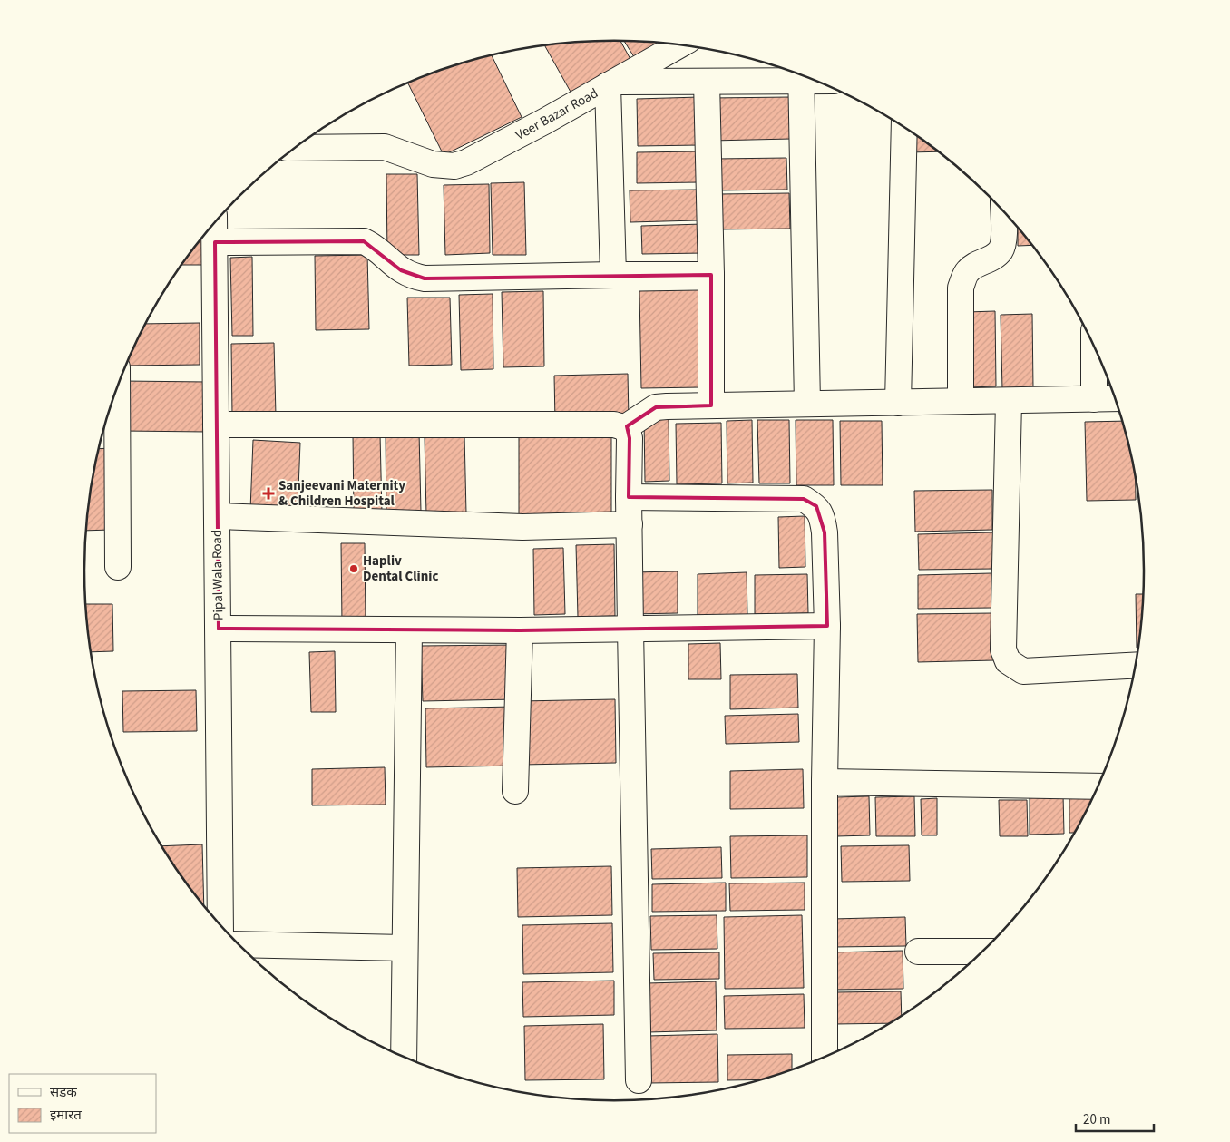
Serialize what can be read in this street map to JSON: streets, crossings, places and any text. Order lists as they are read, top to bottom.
{
  "streets": {
    "street": ["Veer Bazar Road", "Pipal Wala Road"]
  },
  "places": {
    "health": ["Sanjeevani Maternity & Children Hospital"],
    "other": ["Hapliv Dental Clinic"]
  },
  "legend": ["सड़क", "इमारत"],
  "scale_bar": "20 m"
}
